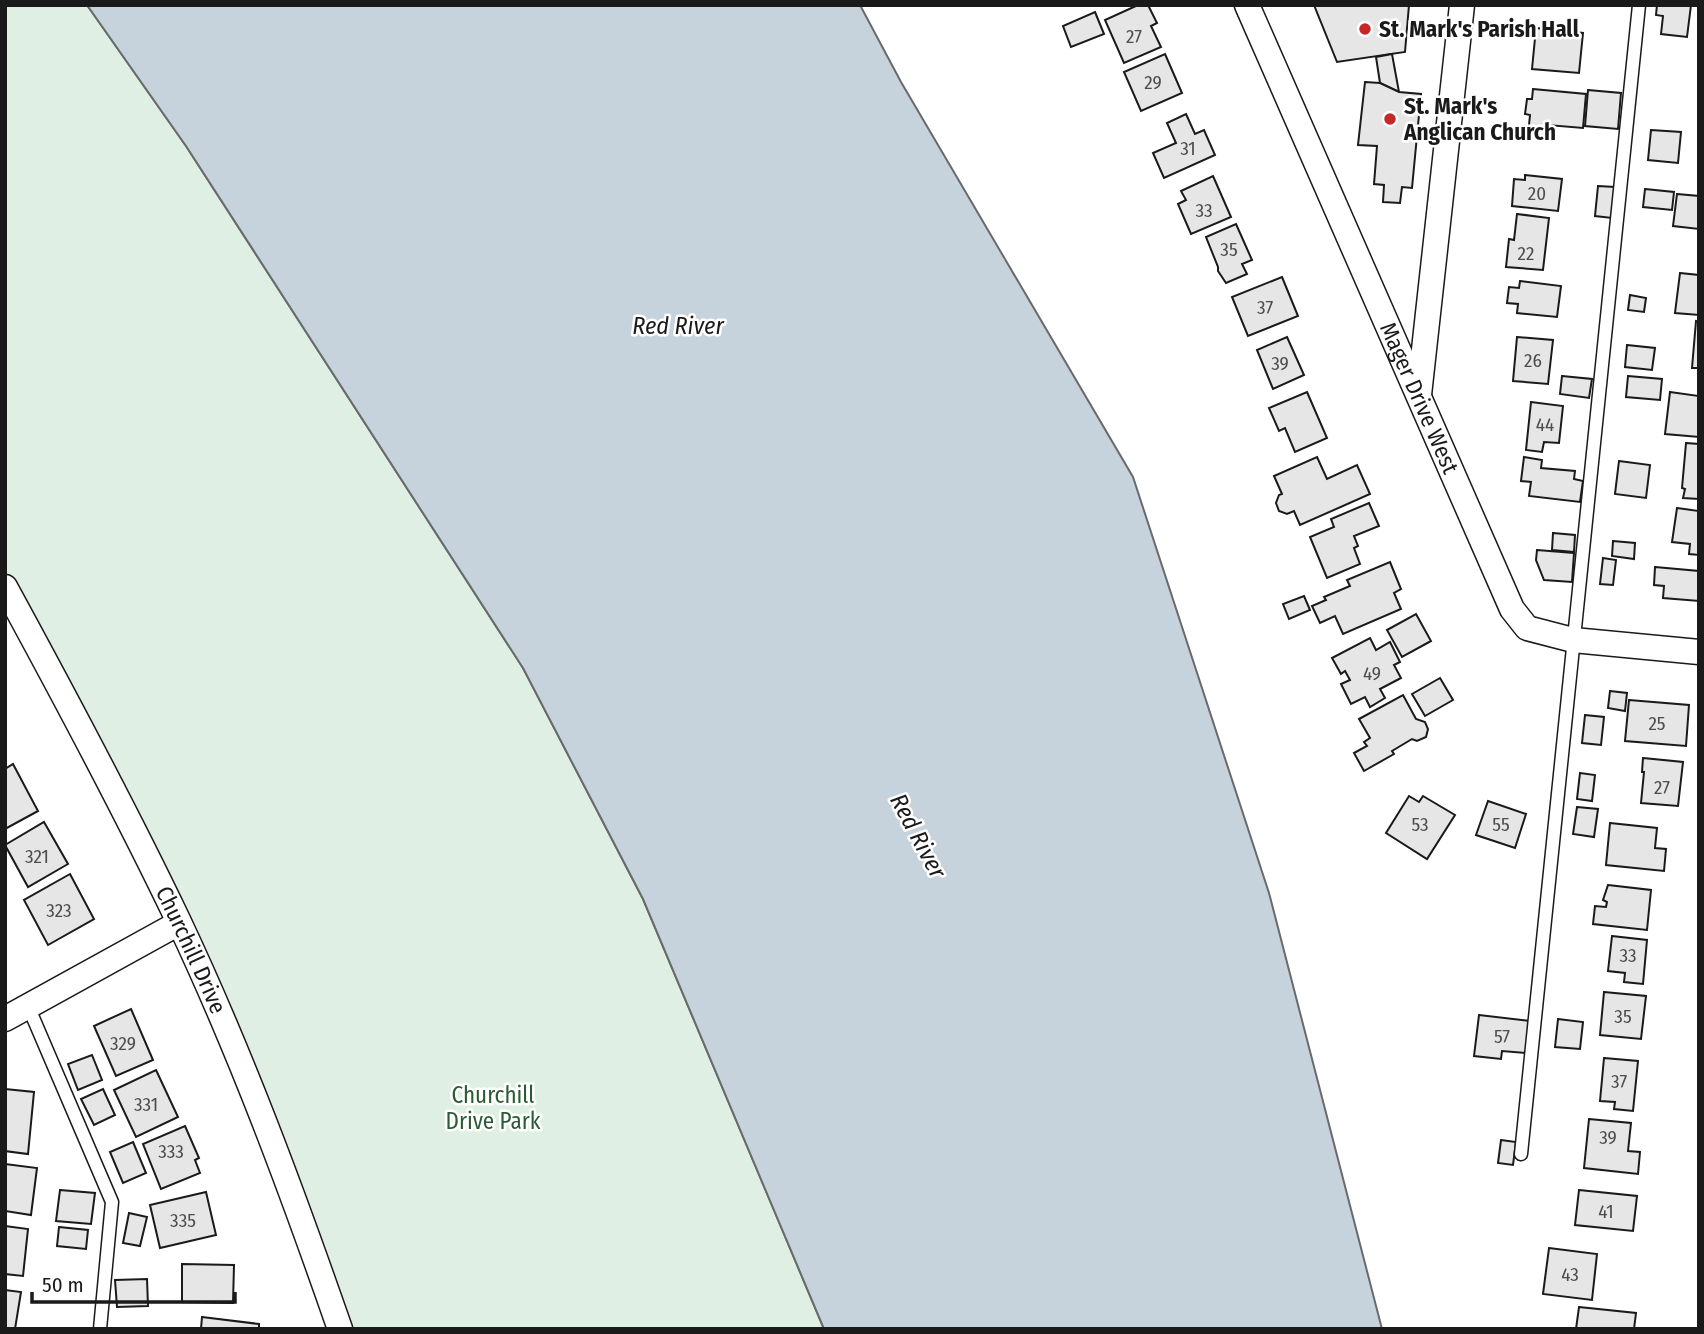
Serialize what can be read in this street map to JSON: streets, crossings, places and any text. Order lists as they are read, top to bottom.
{
  "streets": {
    "street": ["Mager Drive West", "Churchill Drive"]
  },
  "water": ["Red River"],
  "parks": ["Churchill Drive Park"],
  "places": ["St. Mark's Parish Hall", "St. Mark's Anglican Church"],
  "house_numbers": [
    "27",
    "29",
    "31",
    "20",
    "33",
    "35",
    "22",
    "37",
    "26",
    "39",
    "44",
    "49",
    "25",
    "27",
    "53",
    "55",
    "321",
    "323",
    "33",
    "35",
    "57",
    "329",
    "37",
    "331",
    "39",
    "333",
    "41",
    "335",
    "43"
  ],
  "scale_bar": "50 m"
}
